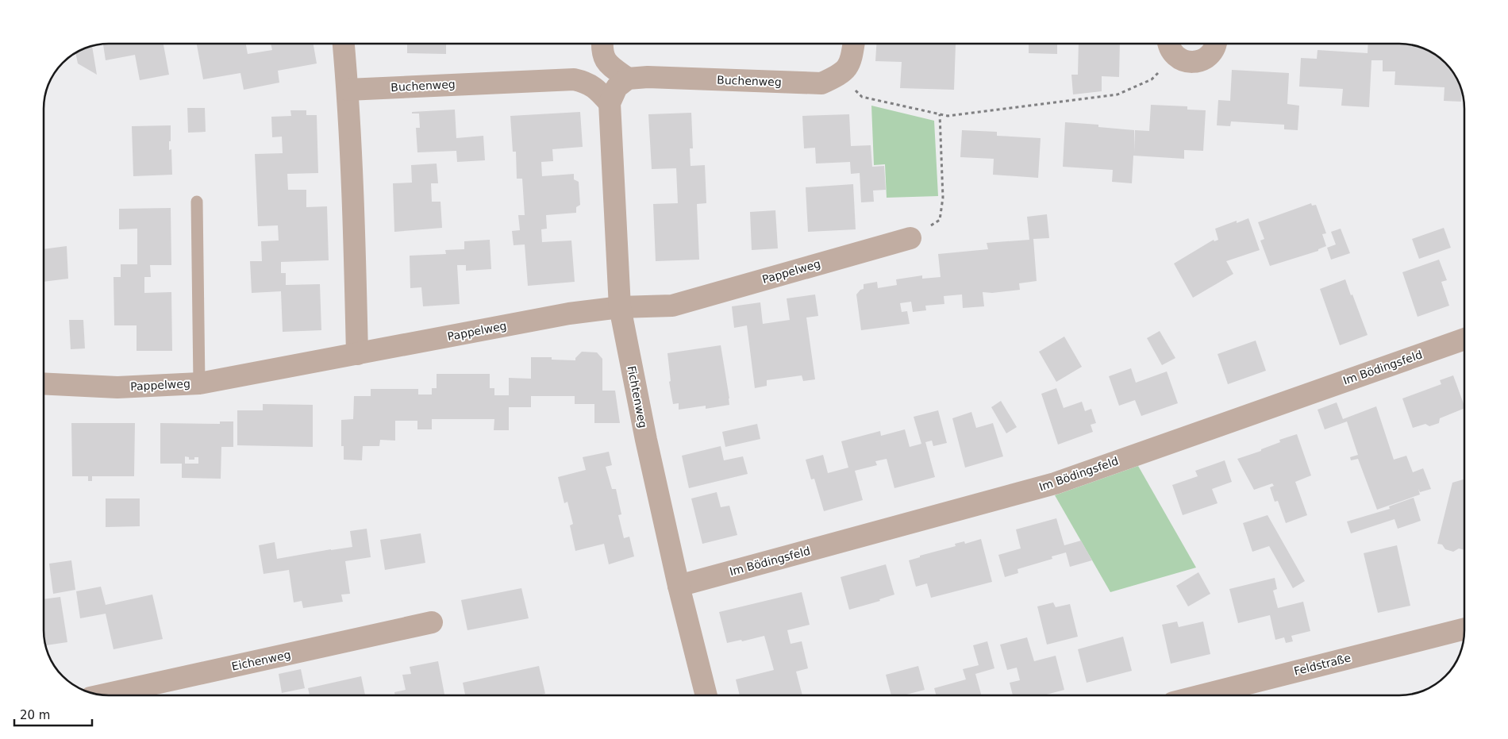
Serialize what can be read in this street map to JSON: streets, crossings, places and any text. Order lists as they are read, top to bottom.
{
  "streets": {
    "street": [
      "Buchenweg",
      "Pappelweg",
      "Im Bödingsfeld",
      "Fichtenweg",
      "Eichenweg",
      "Feldstraße"
    ]
  },
  "crossings": [
    ["Buchenweg", "Fichtenweg"],
    ["Pappelweg", "Fichtenweg"],
    ["Im Bödingsfeld", "Fichtenweg"]
  ],
  "scale_bar": "20 m"
}
